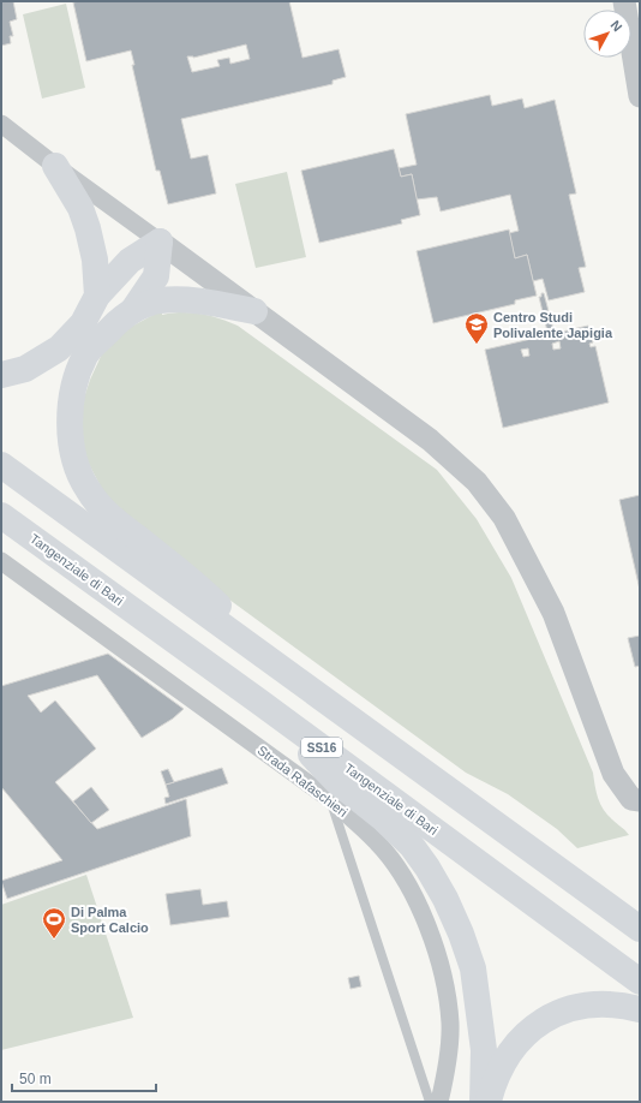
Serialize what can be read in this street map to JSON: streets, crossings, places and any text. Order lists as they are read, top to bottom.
{
  "streets": {
    "highway": ["Tangenziale di Bari", "SS16"],
    "street": ["Strada Rafaschieri"]
  },
  "places": {
    "school or university": ["Centro Studi Polivalente Japigia"],
    "sports": ["Di Palma Sport Calcio"]
  },
  "scale_bar": "50 m",
  "north": "top right"
}
